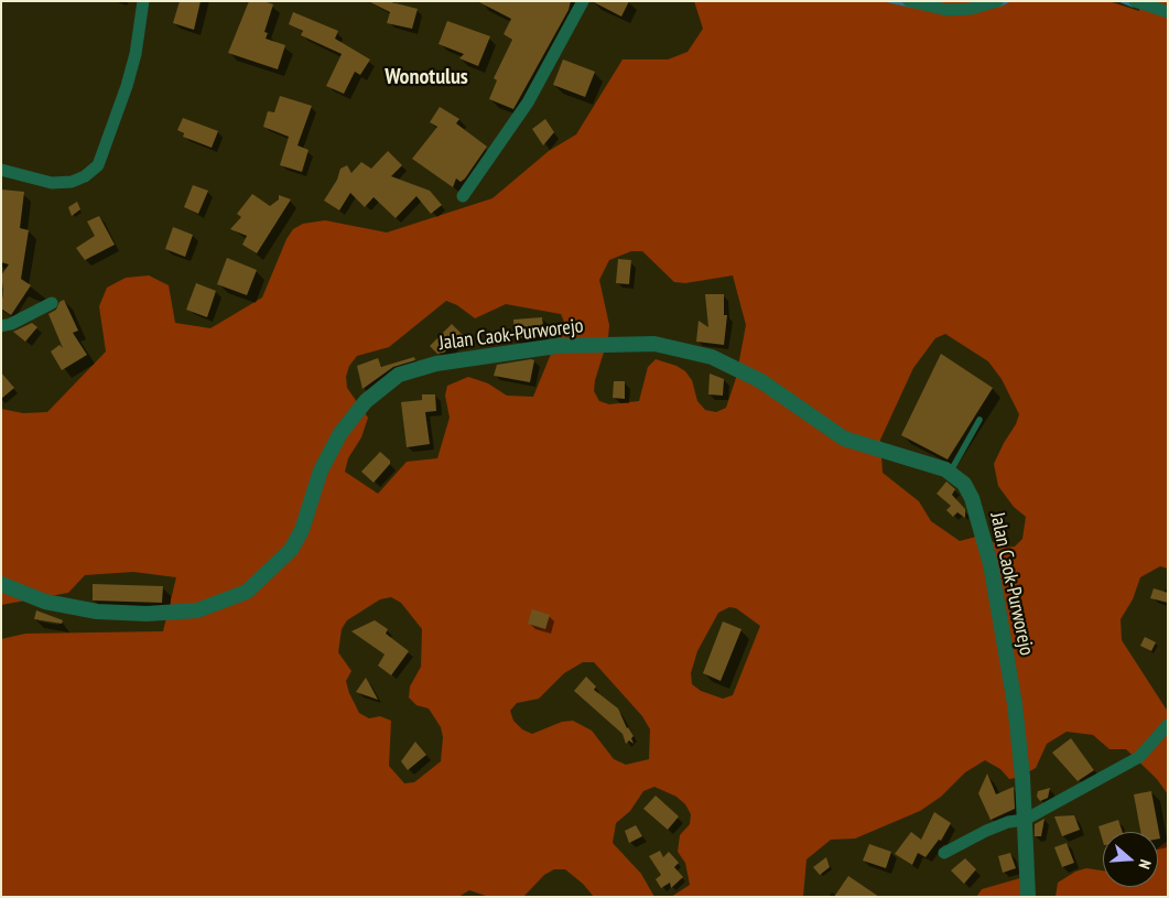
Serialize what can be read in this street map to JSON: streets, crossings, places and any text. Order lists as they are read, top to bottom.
{
  "streets": {
    "street": ["Jalan Caok-Purworejo"]
  },
  "districts": ["Wonotulus"],
  "north": "right"
}
